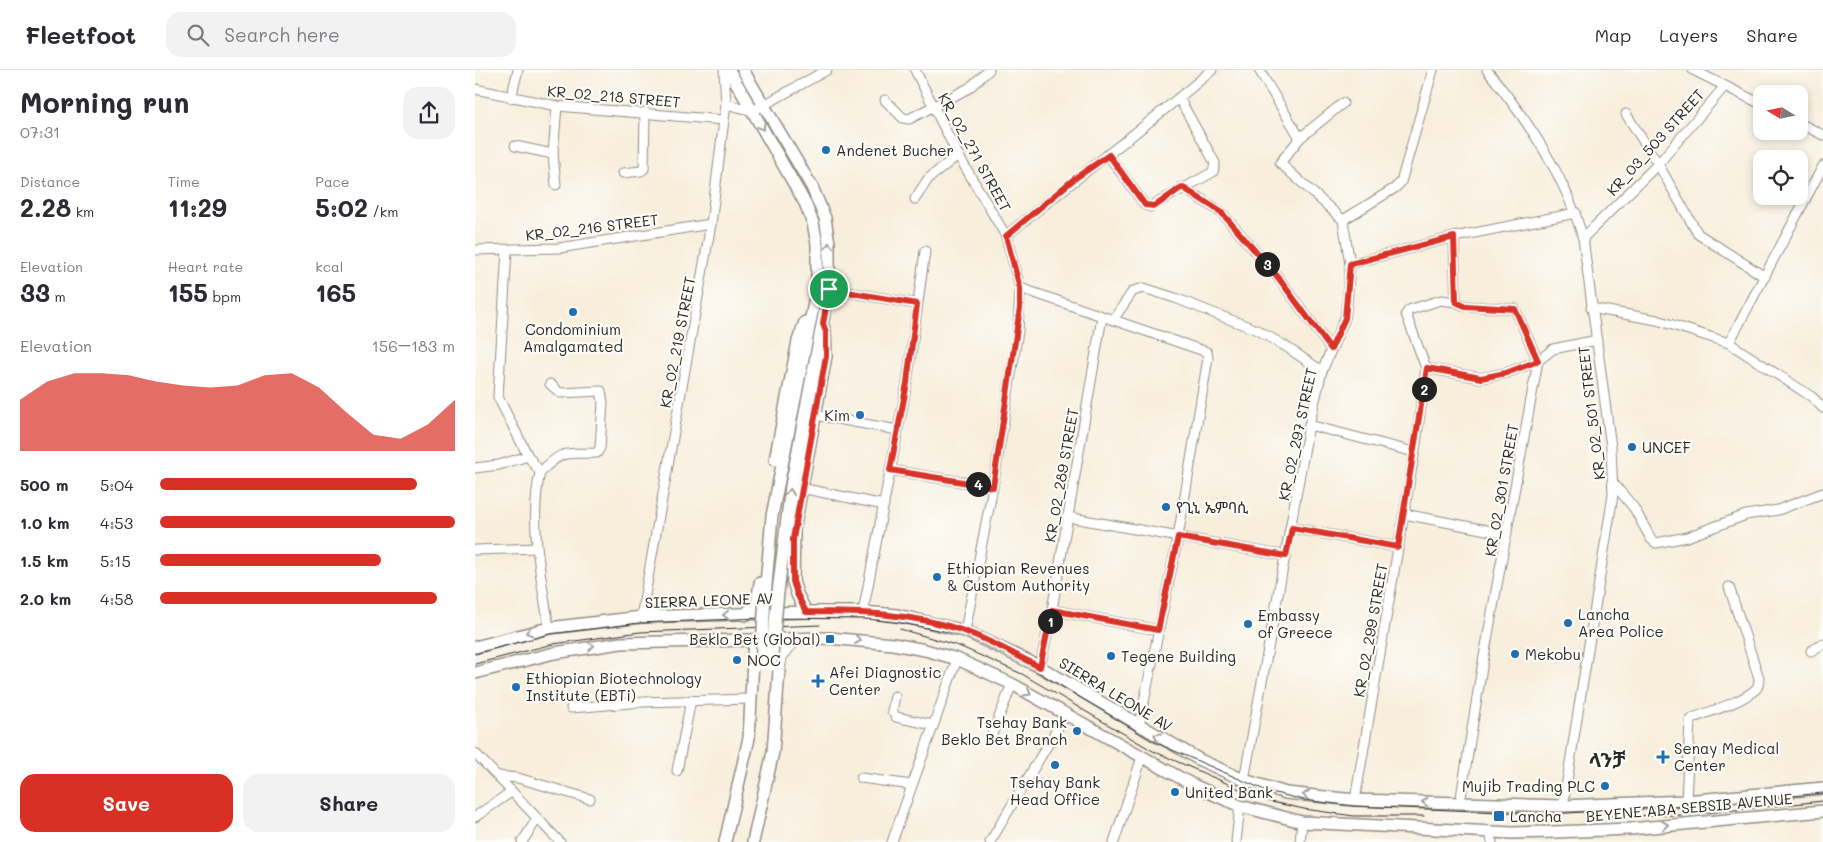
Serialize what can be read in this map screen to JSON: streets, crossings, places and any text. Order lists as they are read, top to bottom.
{
  "streets": {
    "main road": ["SIERRA LEONE AV", "BEYENE ABA SEBSIB AVENUE"],
    "street": [
      "KR_02_218 STREET",
      "KR_03_503 STREET",
      "KR_02_271 STREET",
      "KR_02_216 STREET",
      "KR_02_219 STREET",
      "KR_02_501 STREET",
      "KR_02_297 STREET",
      "KR_02_289 STREET",
      "KR_02_301 STREET",
      "KR_02_299 STREET"
    ]
  },
  "crossings": [
    ["KR_02_218 STREET", "KR_02_219 STREET"],
    ["KR_03_503 STREET", "KR_02_501 STREET"],
    ["KR_02_271 STREET", "SIERRA LEONE AV"],
    ["KR_02_216 STREET", "KR_02_219 STREET"],
    ["KR_02_219 STREET", "SIERRA LEONE AV"],
    ["KR_02_501 STREET", "BEYENE ABA SEBSIB AVENUE"],
    ["KR_02_297 STREET", "SIERRA LEONE AV"],
    ["KR_02_289 STREET", "SIERRA LEONE AV"],
    ["KR_02_301 STREET", "BEYENE ABA SEBSIB AVENUE"],
    ["SIERRA LEONE AV", "KR_02_299 STREET"],
    ["SIERRA LEONE AV", "BEYENE ABA SEBSIB AVENUE"],
    ["KR_02_299 STREET", "BEYENE ABA SEBSIB AVENUE"]
  ],
  "districts": ["ላንቻ"],
  "places": {
    "other": [
      "Andenet Bucher",
      "Condominium Amalgamated",
      "Kim",
      "UNCEF",
      "የጊኒ ኤምባሲ",
      "Ethiopian Revenues & Custom Authority",
      "Lancha Area Police",
      "Embassy of Greece",
      "Mekobu",
      "Tegene Building",
      "NOC",
      "Ethiopian Biotechnology Institute (EBTi)",
      "Tsehay Bank Beklo Bet Branch",
      "Tsehay Bank Head Office",
      "Mujib Trading PLC",
      "United Bank"
    ],
    "transit": ["Beklo Bet (Global)", "Lancha"],
    "health": ["Afei Diagnostic Center", "Senay Medical Center"]
  },
  "north": "left",
  "page": {
    "header": "Fleetfoot",
    "search": "Search here",
    "nav": ["Map", "Layers", "Share"],
    "heading": ["Morning run", "07:31"],
    "stats": [
      ["Distance", "2.28 km"],
      ["Time", "11:29"],
      ["Pace", "5:02 /km"],
      ["Elevation", "33 m"],
      ["Heart rate", "155 bpm"],
      ["kcal", "165"]
    ],
    "pins": [
      "3",
      "2",
      "4",
      "1"
    ],
    "chart": ["Elevation", "156–183 m"],
    "list": [
      {
        "name": "500 m",
        "note": "5:04"
      },
      {
        "name": "1.0 km",
        "note": "4:53"
      },
      {
        "name": "1.5 km",
        "note": "5:15"
      },
      {
        "name": "2.0 km",
        "note": "4:58"
      }
    ],
    "buttons": ["Save", "Share"]
  }
}
